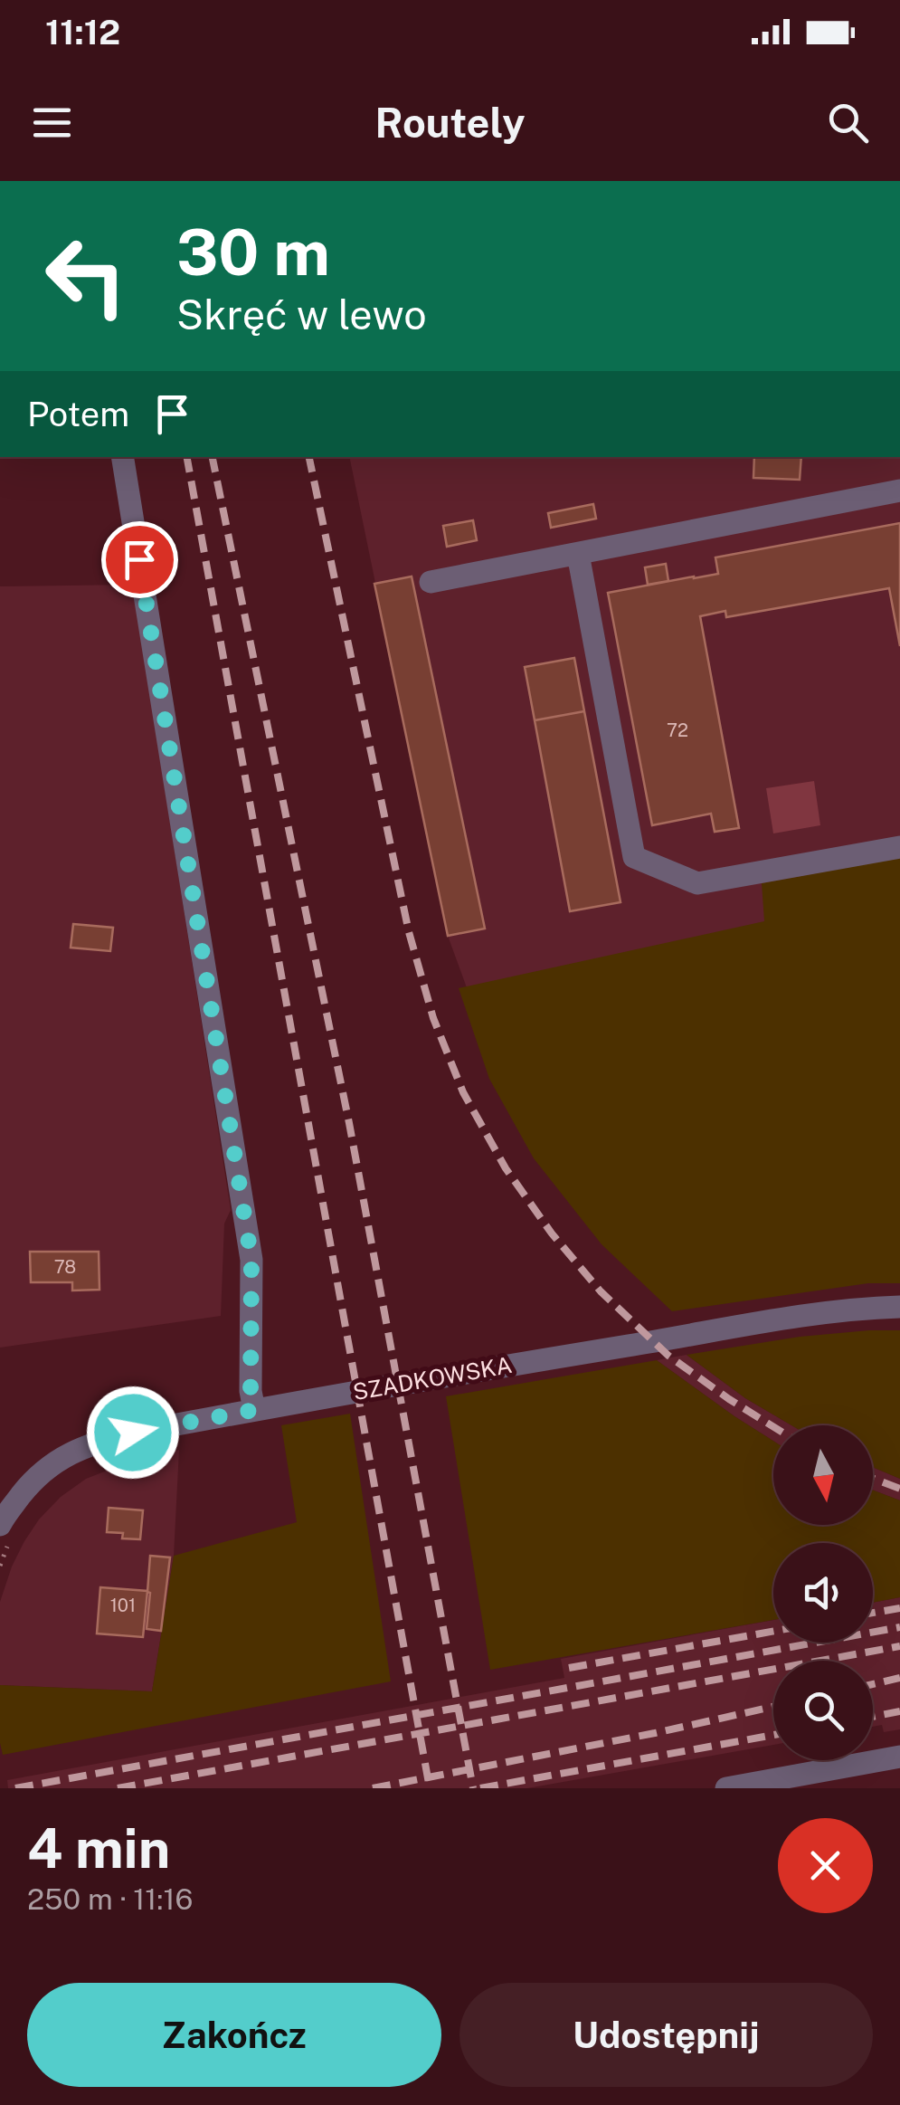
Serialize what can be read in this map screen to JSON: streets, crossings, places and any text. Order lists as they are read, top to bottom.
{
  "streets": {
    "street": ["SZADKOWSKA"]
  },
  "house_numbers": ["72", "78", "101"],
  "north": "bottom",
  "page": {
    "status": "11:12",
    "header": "Routely",
    "turn": ["30 m", "Skręć w lewo"],
    "then": "Potem",
    "heading": ["4 min", "250 m · 11:16"],
    "buttons": ["Zakończ", "Udostępnij"]
  }
}
